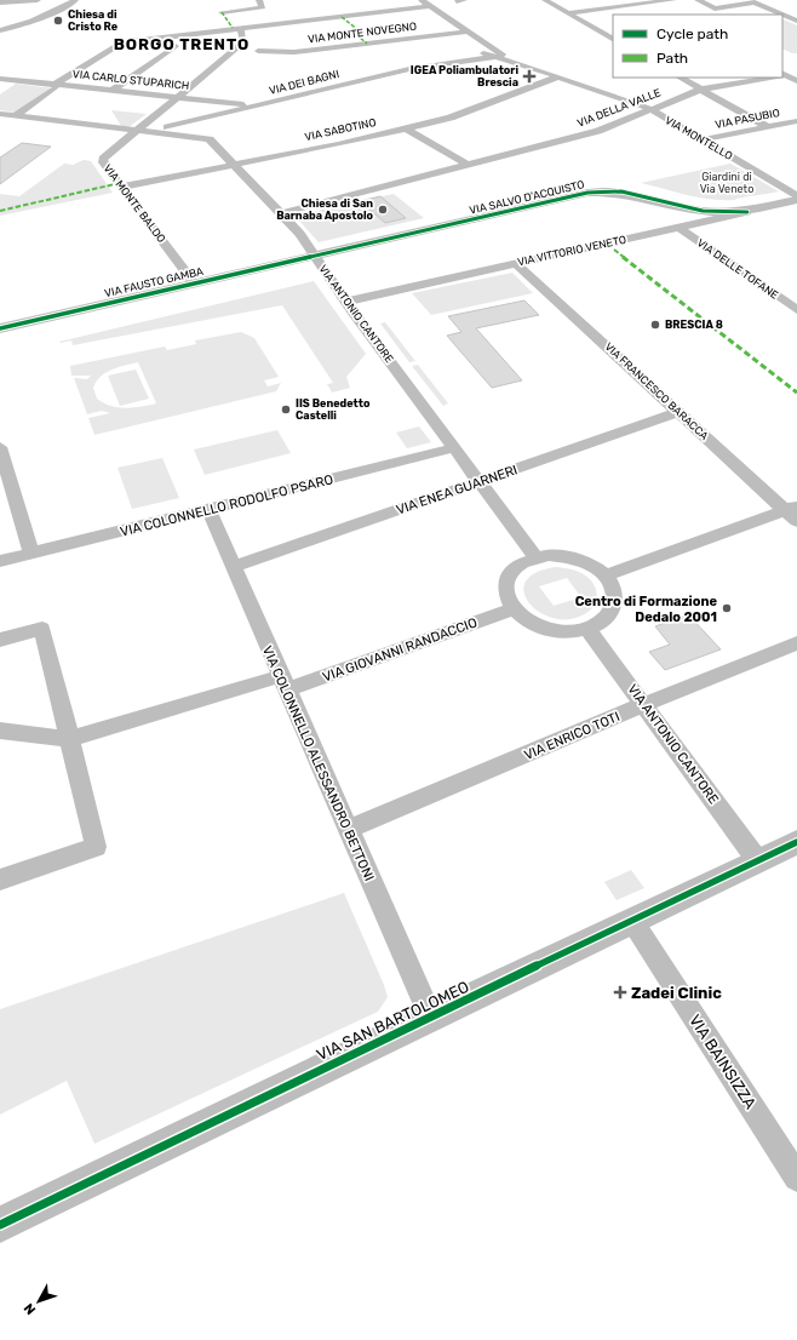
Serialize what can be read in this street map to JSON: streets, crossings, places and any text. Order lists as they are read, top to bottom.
{
  "streets": {
    "street": [
      "VIA MONTE NOVEGNO",
      "VIA CARLO STUPARICH",
      "VIA DEI BAGNI",
      "VIA DELLA VALLE",
      "VIA PASUBIO",
      "VIA SABOTINO",
      "VIA MONTELLO",
      "VIA SALVO D'ACQUISTO",
      "VIA MONTE BALDO",
      "VIA VITTORIO VENETO",
      "VIA DELLE TOFANE",
      "VIA FAUSTO GAMBA",
      "VIA ANTONIO CANTORE",
      "VIA FRANCESCO BARACCA",
      "VIA ENEA GUARNERI",
      "VIA COLONNELLO RODOLFO PSARO",
      "VIA GIOVANNI RANDACCIO",
      "VIA ENRICO TOTI",
      "VIA COLONNELLO ALESSANDRO BETTONI",
      "VIA SAN BARTOLOMEO",
      "VIA BAINSIZZA"
    ]
  },
  "crossings": [
    ["VIA MONTE NOVEGNO", "VIA DEI BAGNI"],
    ["VIA CARLO STUPARICH", "VIA DEI BAGNI"],
    ["VIA DEI BAGNI", "VIA DELLA VALLE"],
    ["VIA DEI BAGNI", "VIA SABOTINO"],
    ["VIA DEI BAGNI", "VIA MONTELLO"],
    ["VIA DELLA VALLE", "VIA MONTELLO"],
    ["VIA DELLA VALLE", "VIA ANTONIO CANTORE"],
    ["VIA PASUBIO", "VIA MONTELLO"],
    ["VIA SABOTINO", "VIA MONTE BALDO"],
    ["VIA SABOTINO", "VIA ANTONIO CANTORE"],
    ["VIA SALVO D'ACQUISTO", "VIA VITTORIO VENETO"],
    ["VIA SALVO D'ACQUISTO", "VIA FAUSTO GAMBA"],
    ["VIA SALVO D'ACQUISTO", "VIA ANTONIO CANTORE"],
    ["VIA MONTE BALDO", "VIA FAUSTO GAMBA"],
    ["VIA MONTE BALDO", "VIA ANTONIO CANTORE"],
    ["VIA VITTORIO VENETO", "VIA DELLE TOFANE"],
    ["VIA VITTORIO VENETO", "VIA ANTONIO CANTORE"],
    ["VIA VITTORIO VENETO", "VIA FRANCESCO BARACCA"],
    ["VIA FAUSTO GAMBA", "VIA ANTONIO CANTORE"],
    ["VIA ANTONIO CANTORE", "VIA ENEA GUARNERI"],
    ["VIA ANTONIO CANTORE", "VIA COLONNELLO RODOLFO PSARO"],
    ["VIA ANTONIO CANTORE", "VIA GIOVANNI RANDACCIO"],
    ["VIA ANTONIO CANTORE", "VIA ENRICO TOTI"],
    ["VIA ANTONIO CANTORE", "VIA SAN BARTOLOMEO"],
    ["VIA FRANCESCO BARACCA", "VIA ENEA GUARNERI"],
    ["VIA ENEA GUARNERI", "VIA COLONNELLO ALESSANDRO BETTONI"],
    ["VIA COLONNELLO RODOLFO PSARO", "VIA COLONNELLO ALESSANDRO BETTONI"],
    ["VIA GIOVANNI RANDACCIO", "VIA COLONNELLO ALESSANDRO BETTONI"],
    ["VIA ENRICO TOTI", "VIA COLONNELLO ALESSANDRO BETTONI"],
    ["VIA COLONNELLO ALESSANDRO BETTONI", "VIA SAN BARTOLOMEO"],
    ["VIA SAN BARTOLOMEO", "VIA BAINSIZZA"]
  ],
  "districts": ["BORGO TRENTO"],
  "parks": ["Giardini di Via Veneto"],
  "places": {
    "other": [
      "Chiesa di Cristo Re",
      "Chiesa di San Barnaba Apostolo",
      "BRESCIA 8",
      "IIS Benedetto Castelli",
      "Centro di Formazione Dedalo 2001"
    ],
    "health": ["IGEA Poliambulatori Brescia", "Zadei Clinic"]
  },
  "legend": ["Cycle path", "Path"],
  "north": "bottom left"
}
